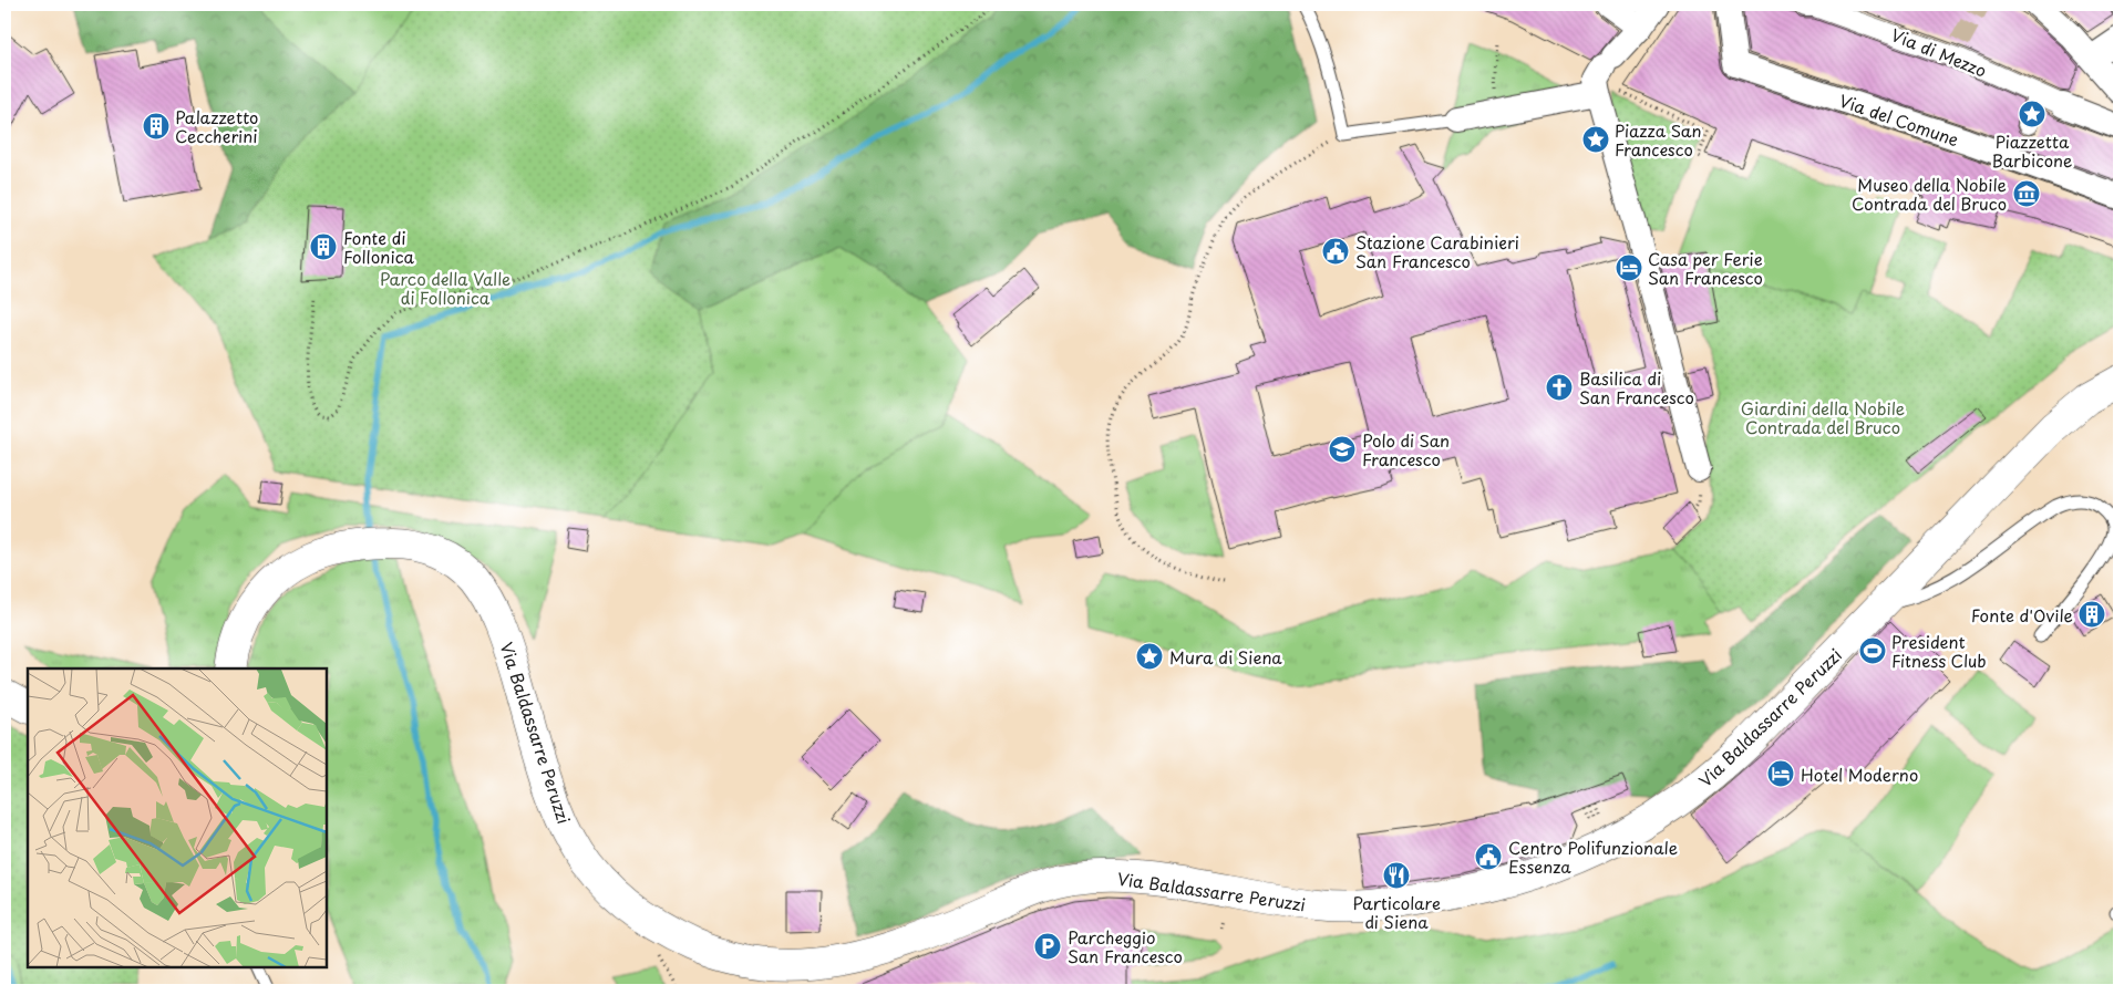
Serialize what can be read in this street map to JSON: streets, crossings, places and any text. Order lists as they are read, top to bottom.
{
  "streets": {
    "street": ["Via di Mezzo", "Via del Comune", "Via Baldassarre Peruzzi"]
  },
  "parks": ["Parco della Valle di Follonica", "Giardini della Nobile Contrada del Bruco"],
  "places": {
    "place": ["Piazzetta Barbicone", "Piazza San Francesco", "Mura di Siena"],
    "building": ["Palazzetto Ceccherini", "Fonte di Follonica", "Fonte d'Ovile"],
    "museum": ["Museo della Nobile Contrada del Bruco"],
    "public building": ["Stazione Carabinieri San Francesco", "Centro Polifunzionale Essenza"],
    "hotel": ["Casa per Ferie San Francesco", "Hotel Moderno"],
    "church": ["Basilica di San Francesco"],
    "school or university": ["Polo di San Francesco"],
    "sports": ["President Fitness Club"],
    "restaurant": ["Particolare di Siena"],
    "parking": ["Parcheggio San Francesco"]
  }
}
